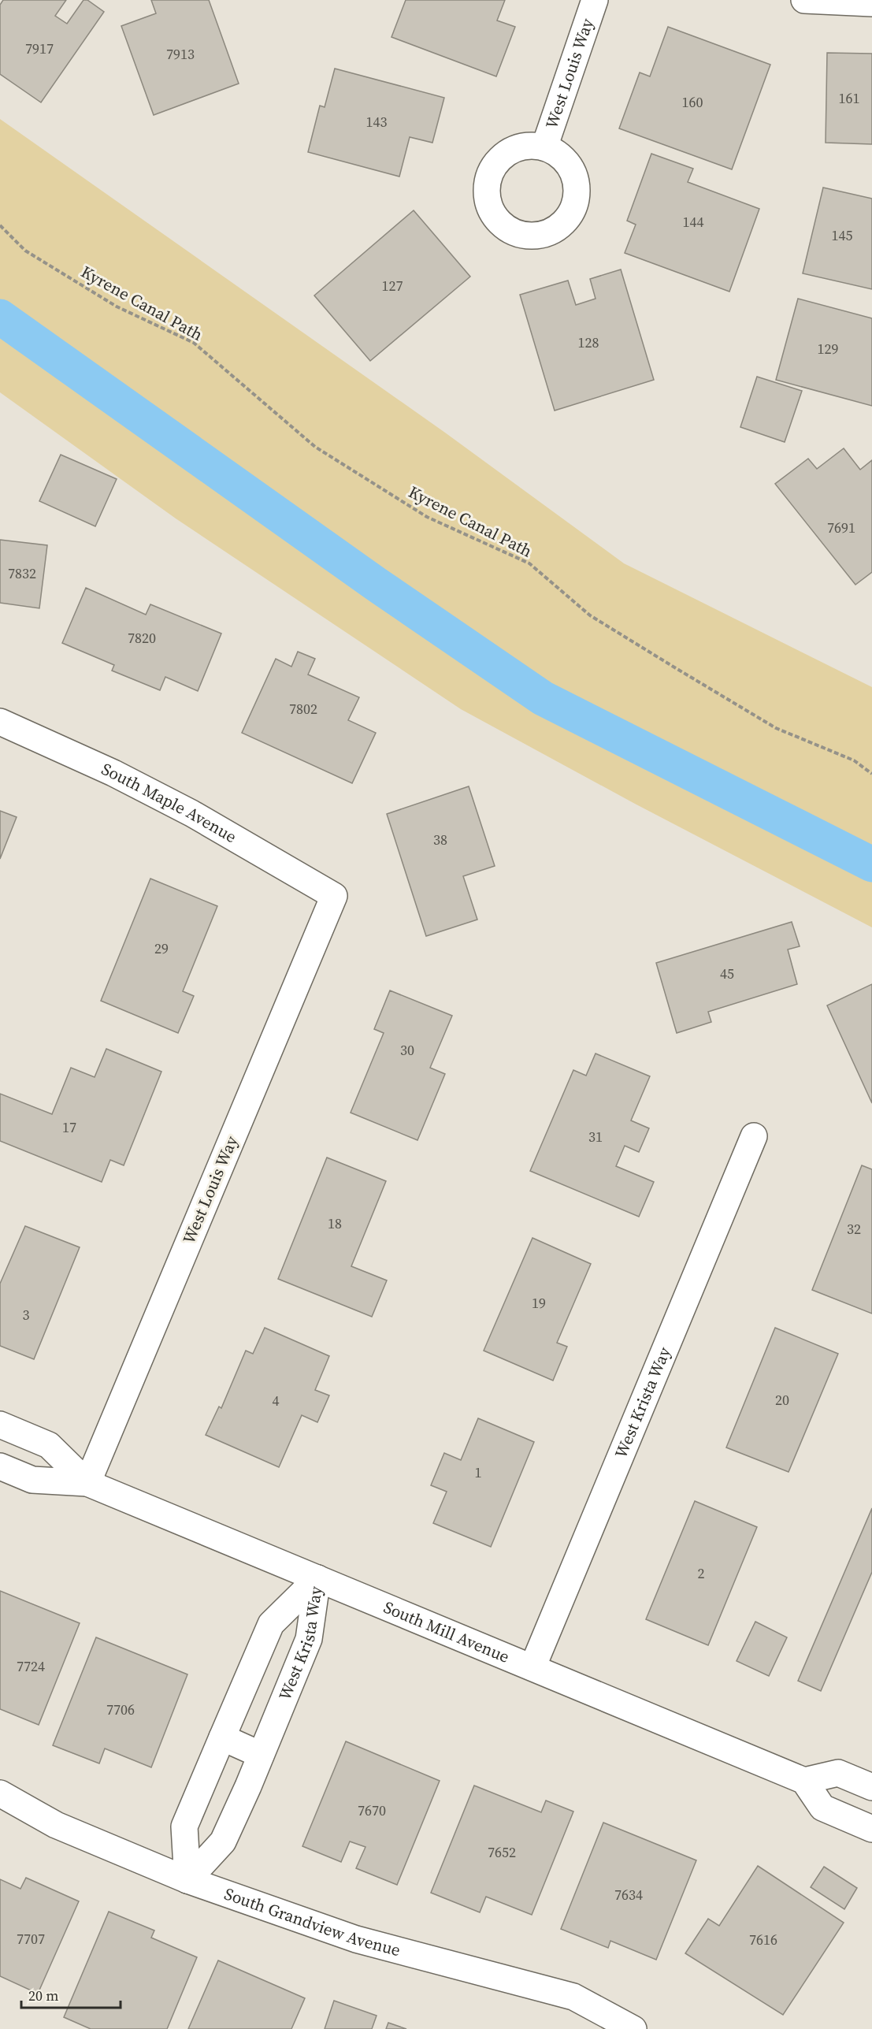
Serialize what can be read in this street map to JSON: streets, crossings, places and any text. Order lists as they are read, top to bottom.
{
  "streets": {
    "street": [
      "West Louis Way",
      "South Maple Avenue",
      "West Krista Way",
      "South Mill Avenue",
      "South Grandview Avenue"
    ],
    "path": ["Kyrene Canal Path"]
  },
  "crossings": [
    ["West Louis Way", "South Maple Avenue"],
    ["West Louis Way", "South Mill Avenue"],
    ["West Krista Way", "South Mill Avenue"],
    ["West Krista Way", "South Grandview Avenue"]
  ],
  "house_numbers": [
    "7917",
    "7913",
    "161",
    "160",
    "143",
    "144",
    "145",
    "127",
    "128",
    "129",
    "7691",
    "7832",
    "7820",
    "7802",
    "38",
    "29",
    "45",
    "30",
    "17",
    "31",
    "18",
    "32",
    "19",
    "3",
    "20",
    "4",
    "1",
    "2",
    "7724",
    "7706",
    "7670",
    "7652",
    "7634",
    "7707",
    "7616"
  ],
  "scale_bar": "20 m"
}
